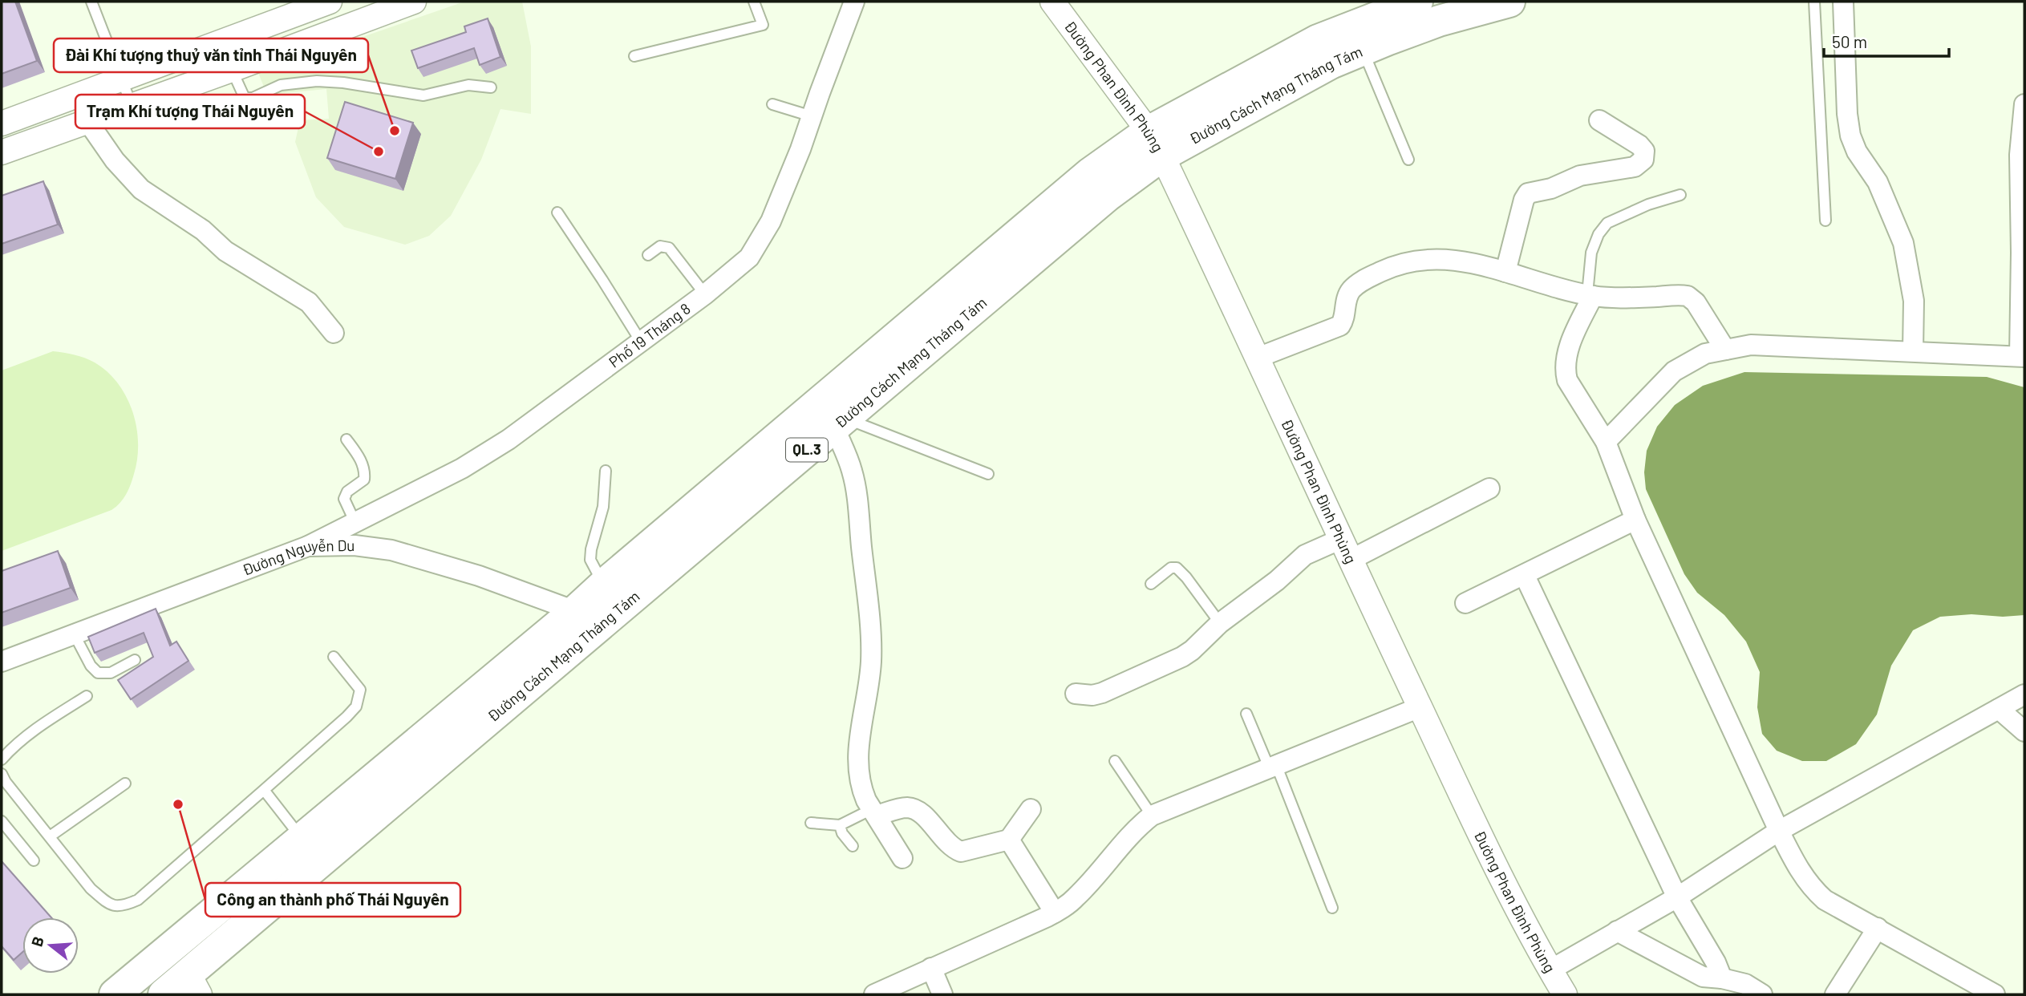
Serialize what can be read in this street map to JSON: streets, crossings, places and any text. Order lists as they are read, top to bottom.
{
  "streets": {
    "highway": ["Đường Cách Mạng Tháng Tám", "QL.3"],
    "street": ["Đường Phan Đình Phùng", "Phố 19 Tháng 8", "Đường Nguyễn Du"]
  },
  "crossings": [
    ["Đường Phan Đình Phùng", "Đường Cách Mạng Tháng Tám"],
    ["Đường Cách Mạng Tháng Tám", "Đường Nguyễn Du"],
    ["Phố 19 Tháng 8", "Đường Nguyễn Du"]
  ],
  "places": ["Đài Khí tượng thuỷ văn tỉnh Thái Nguyên", "Trạm Khí tượng Thái Nguyên", "Công an thành phố Thái Nguyên"],
  "scale_bar": "50 m",
  "north": "left"
}
